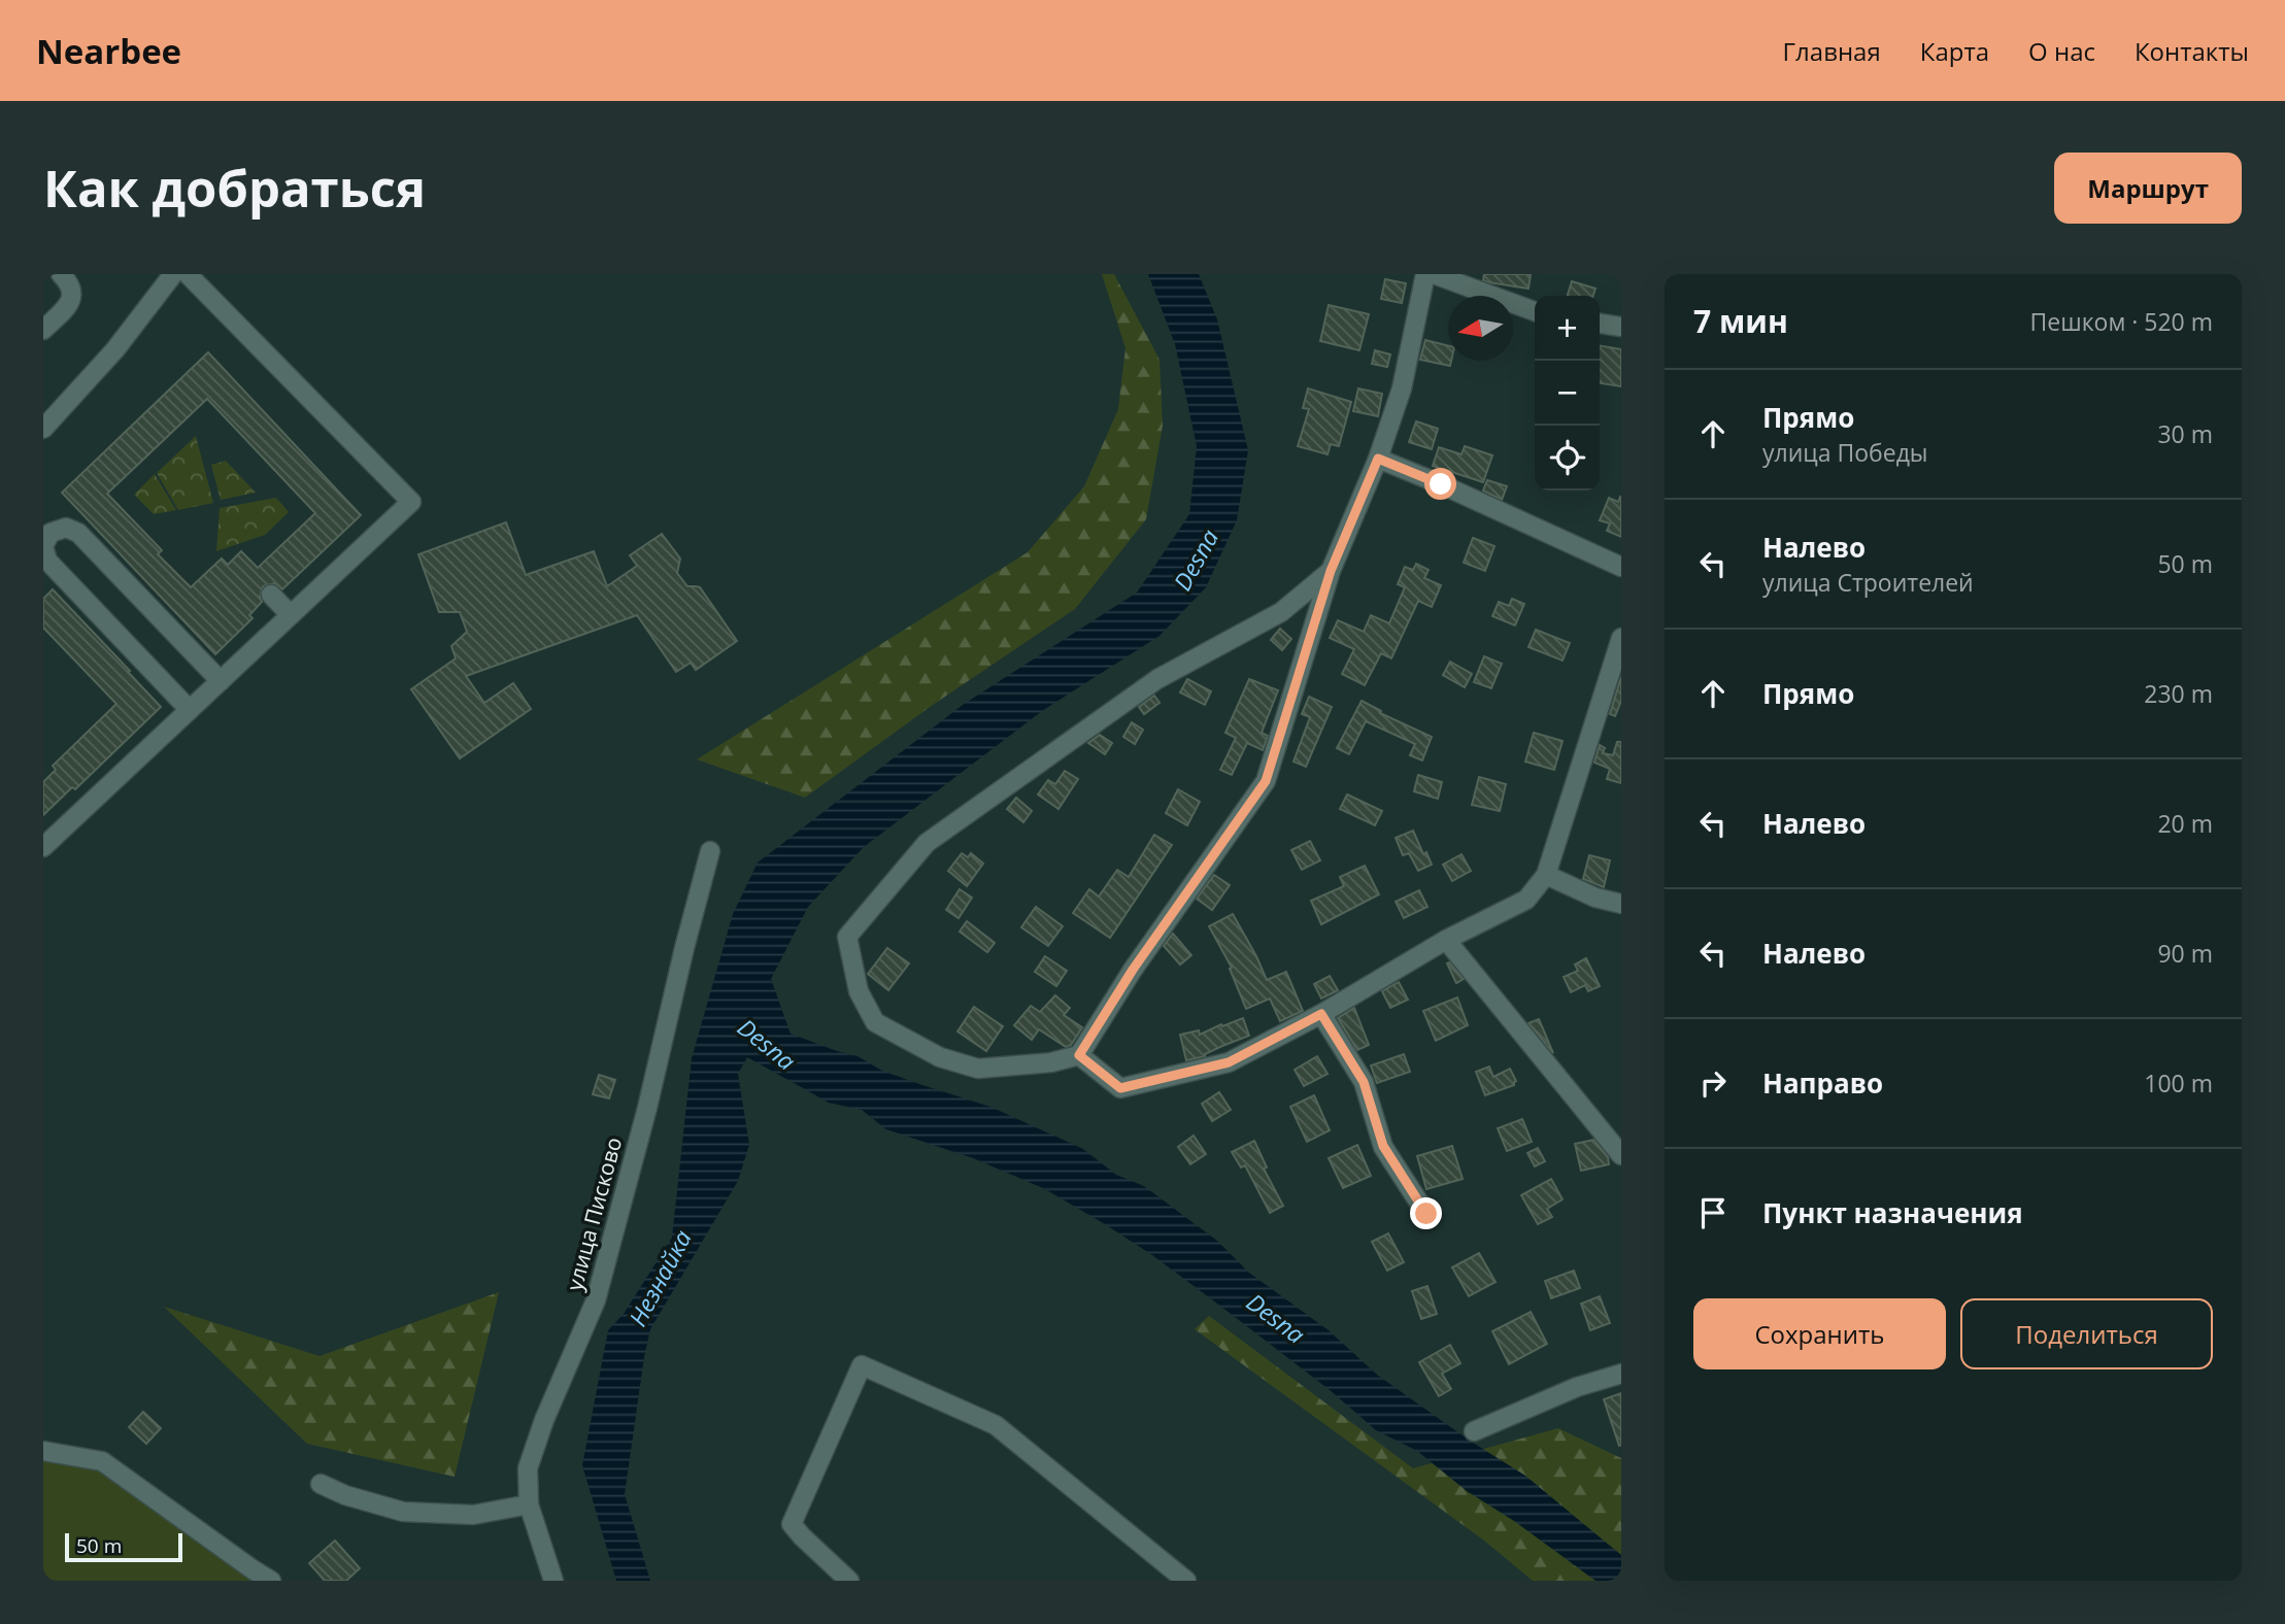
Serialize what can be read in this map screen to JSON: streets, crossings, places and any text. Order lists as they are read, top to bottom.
{
  "streets": {
    "street": ["улица Писково"]
  },
  "water": ["Desna", "Незнайка"],
  "scale_bar": "50 m",
  "north": "left",
  "page": {
    "header": "Nearbee",
    "nav": [
      "Главная",
      "Карта",
      "О нас",
      "Контакты"
    ],
    "buttons": [
      "Маршрут",
      ["Сохранить", "Поделиться"]
    ],
    "title": "Как добраться",
    "heading": ["7 мин", "Пешком · 520 m"],
    "map_buttons": ["+", "−"],
    "list": [
      ["Прямо", "улица Победы", "30 m"],
      ["Налево", "улица Строителей", "50 m"],
      ["Прямо", "230 m"],
      ["Налево", "20 m"],
      ["Налево", "90 m"],
      ["Направо", "100 m"],
      "Пункт назначения"
    ],
    "scale": "50 m"
  }
}
